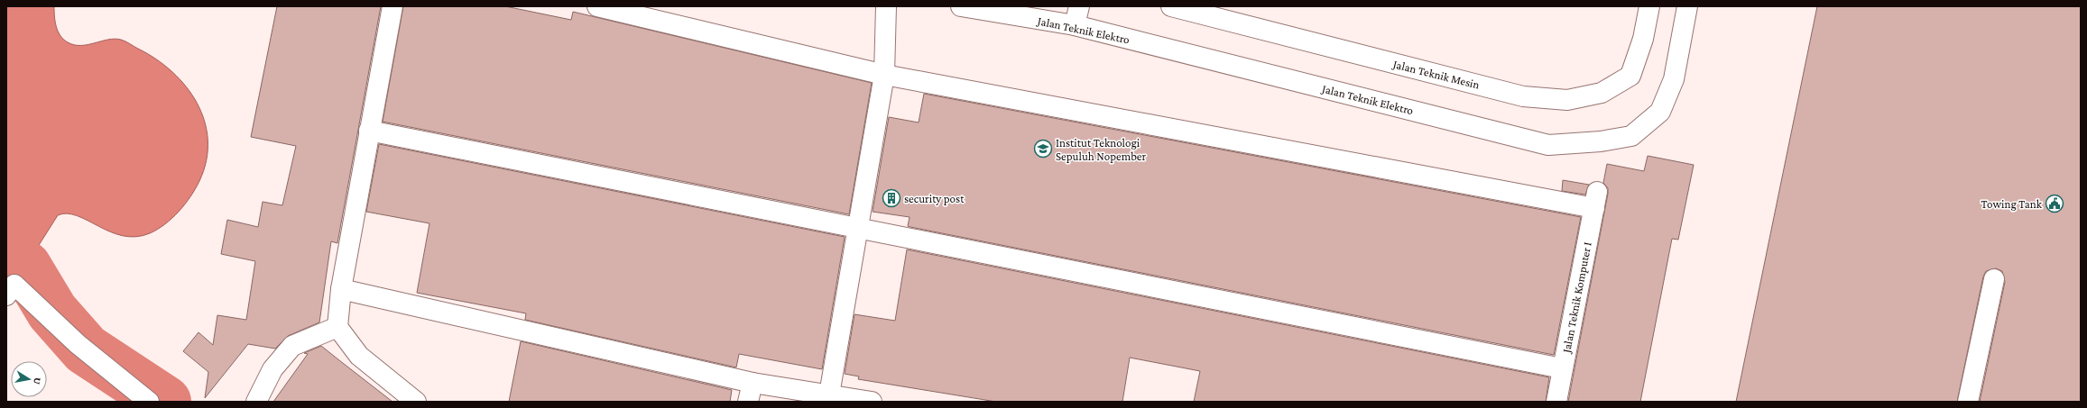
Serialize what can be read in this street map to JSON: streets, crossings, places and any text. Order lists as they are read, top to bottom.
{
  "streets": {
    "street": ["Jalan Teknik Elektro", "Jalan Teknik Mesin", "Jalan Teknik Komputer I"]
  },
  "places": {
    "school or university": ["Institut Teknologi Sepuluh Nopember"],
    "building": ["security post"],
    "public building": ["Towing Tank"]
  },
  "north": "right"
}
